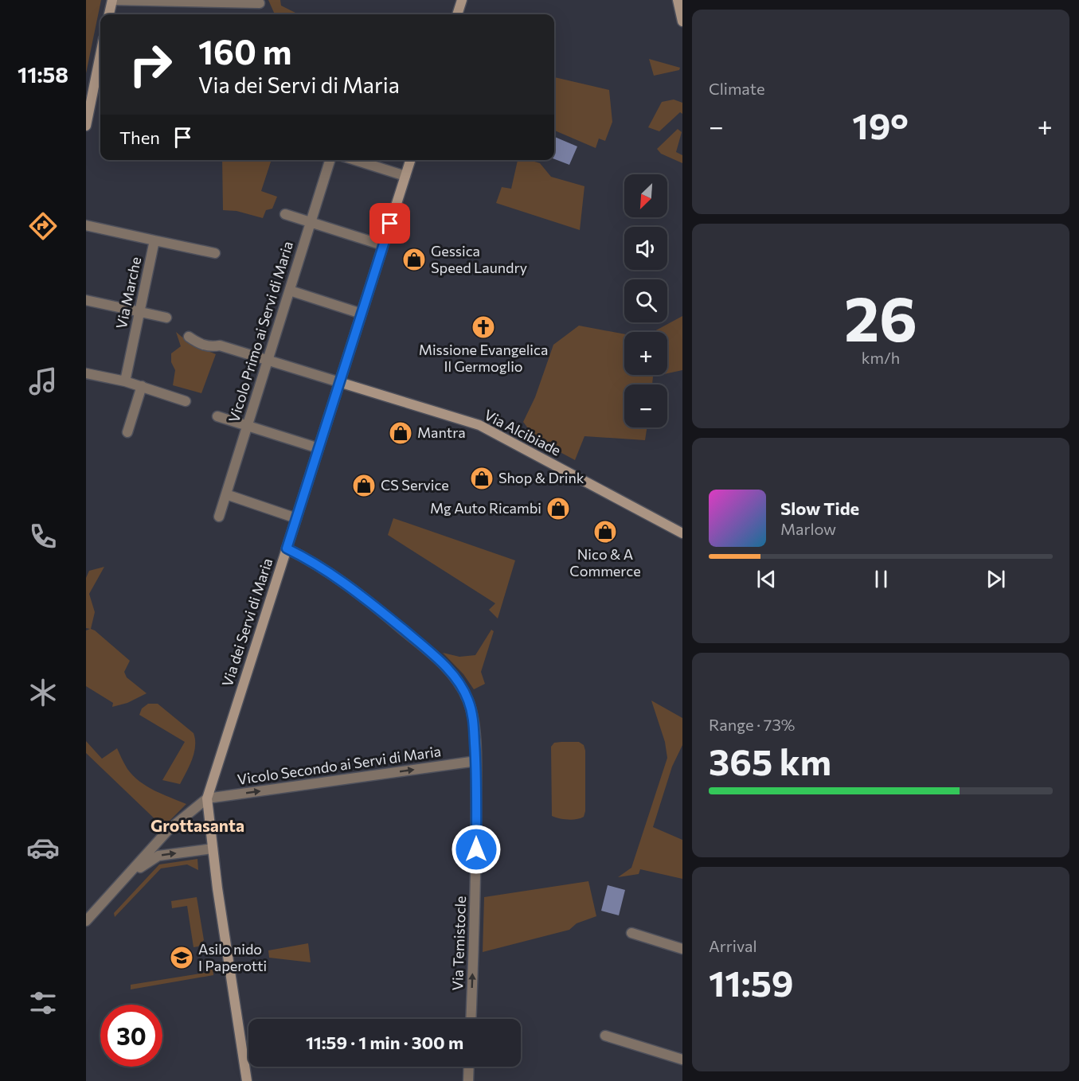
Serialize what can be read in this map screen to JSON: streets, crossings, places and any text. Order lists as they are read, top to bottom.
{
  "streets": {
    "street": [
      "Via Marche",
      "Vicolo Primo ai Servi di Maria",
      "Via Alcibiade",
      "Via dei Servi di Maria",
      "Vicolo Secondo ai Servi di Maria",
      "Via Temistocle"
    ]
  },
  "crossings": [
    ["Via Alcibiade", "Via dei Servi di Maria"],
    ["Via dei Servi di Maria", "Vicolo Secondo ai Servi di Maria"],
    ["Via dei Servi di Maria", "Via Temistocle"],
    ["Vicolo Secondo ai Servi di Maria", "Via Temistocle"]
  ],
  "one_way": ["Vicolo Secondo ai Servi di Maria", "Via Temistocle"],
  "districts": ["Grottasanta"],
  "places": {
    "shop": [
      "Gessica Speed Laundry",
      "Mantra",
      "Shop & Drink",
      "CS Service",
      "Mg Auto Ricambi",
      "Nico & A Commerce"
    ],
    "church": ["Missione Evangelica Il Germoglio"],
    "school or university": ["Asilo nido I Paperotti"]
  },
  "north": "bottom left",
  "page": {
    "tabs": "11:58",
    "tile": [
      "Climate",
      ["26", "km/h"],
      ["Range · 73%", "365 km"],
      ["Arrival", "11:59"]
    ],
    "turn": ["160 m", "Via dei Servi di Maria"],
    "heat": ["−", "19°", "+"],
    "then": "Then",
    "map_buttons": ["+", "−"],
    "song": ["Slow Tide", "Marlow"],
    "limit": "30",
    "trip": "11:59 · 1 min · 300 m"
  }
}
